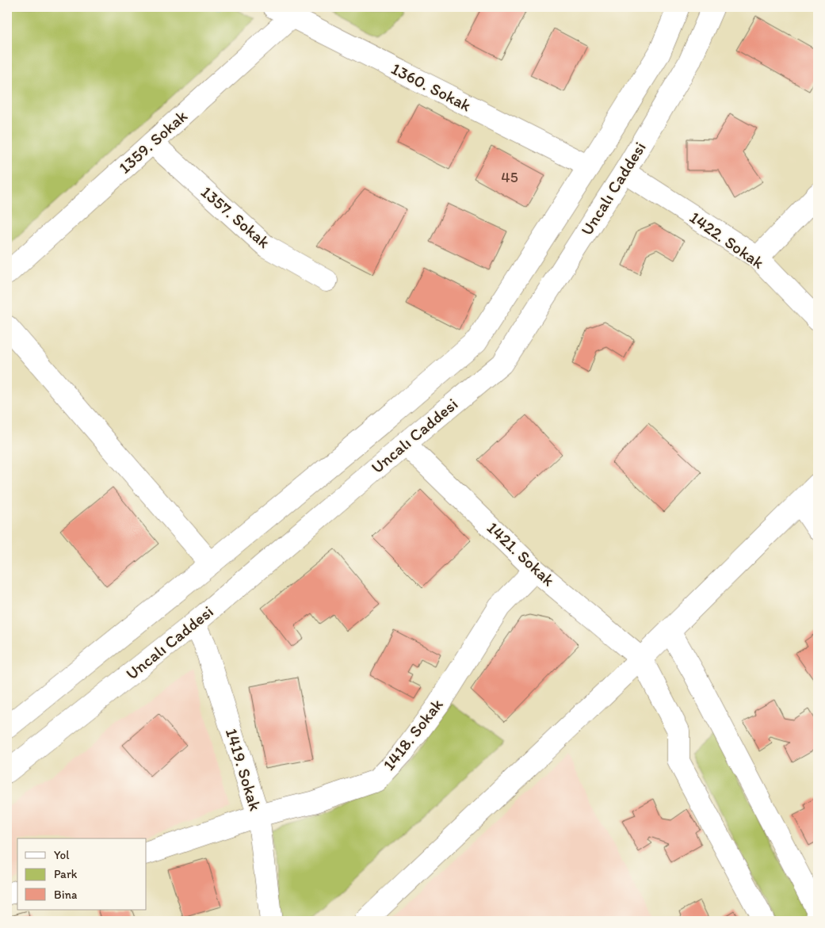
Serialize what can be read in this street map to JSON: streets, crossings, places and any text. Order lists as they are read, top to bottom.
{
  "streets": {
    "street": [
      "1360. Sokak",
      "1359. Sokak",
      "Uncalı Caddesi",
      "1357. Sokak",
      "1422. Sokak",
      "1421. Sokak",
      "1418. Sokak",
      "1419. Sokak"
    ]
  },
  "crossings": [
    ["1360. Sokak", "1359. Sokak"],
    ["1360. Sokak", "Uncalı Caddesi"],
    ["1359. Sokak", "1357. Sokak"],
    ["Uncalı Caddesi", "1422. Sokak"],
    ["Uncalı Caddesi", "1421. Sokak"],
    ["Uncalı Caddesi", "1419. Sokak"],
    ["1421. Sokak", "1418. Sokak"],
    ["1418. Sokak", "1419. Sokak"]
  ],
  "house_numbers": ["45"],
  "legend": ["Yol", "Park", "Bina"]
}
